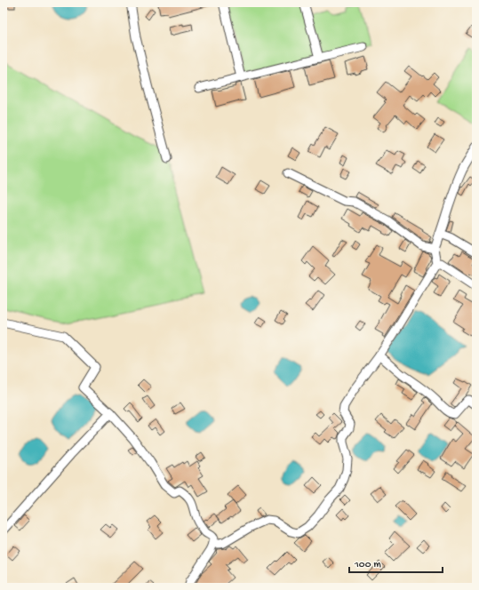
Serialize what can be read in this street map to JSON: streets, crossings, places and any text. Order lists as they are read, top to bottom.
{
  "scale_bar": "100 m"
}
